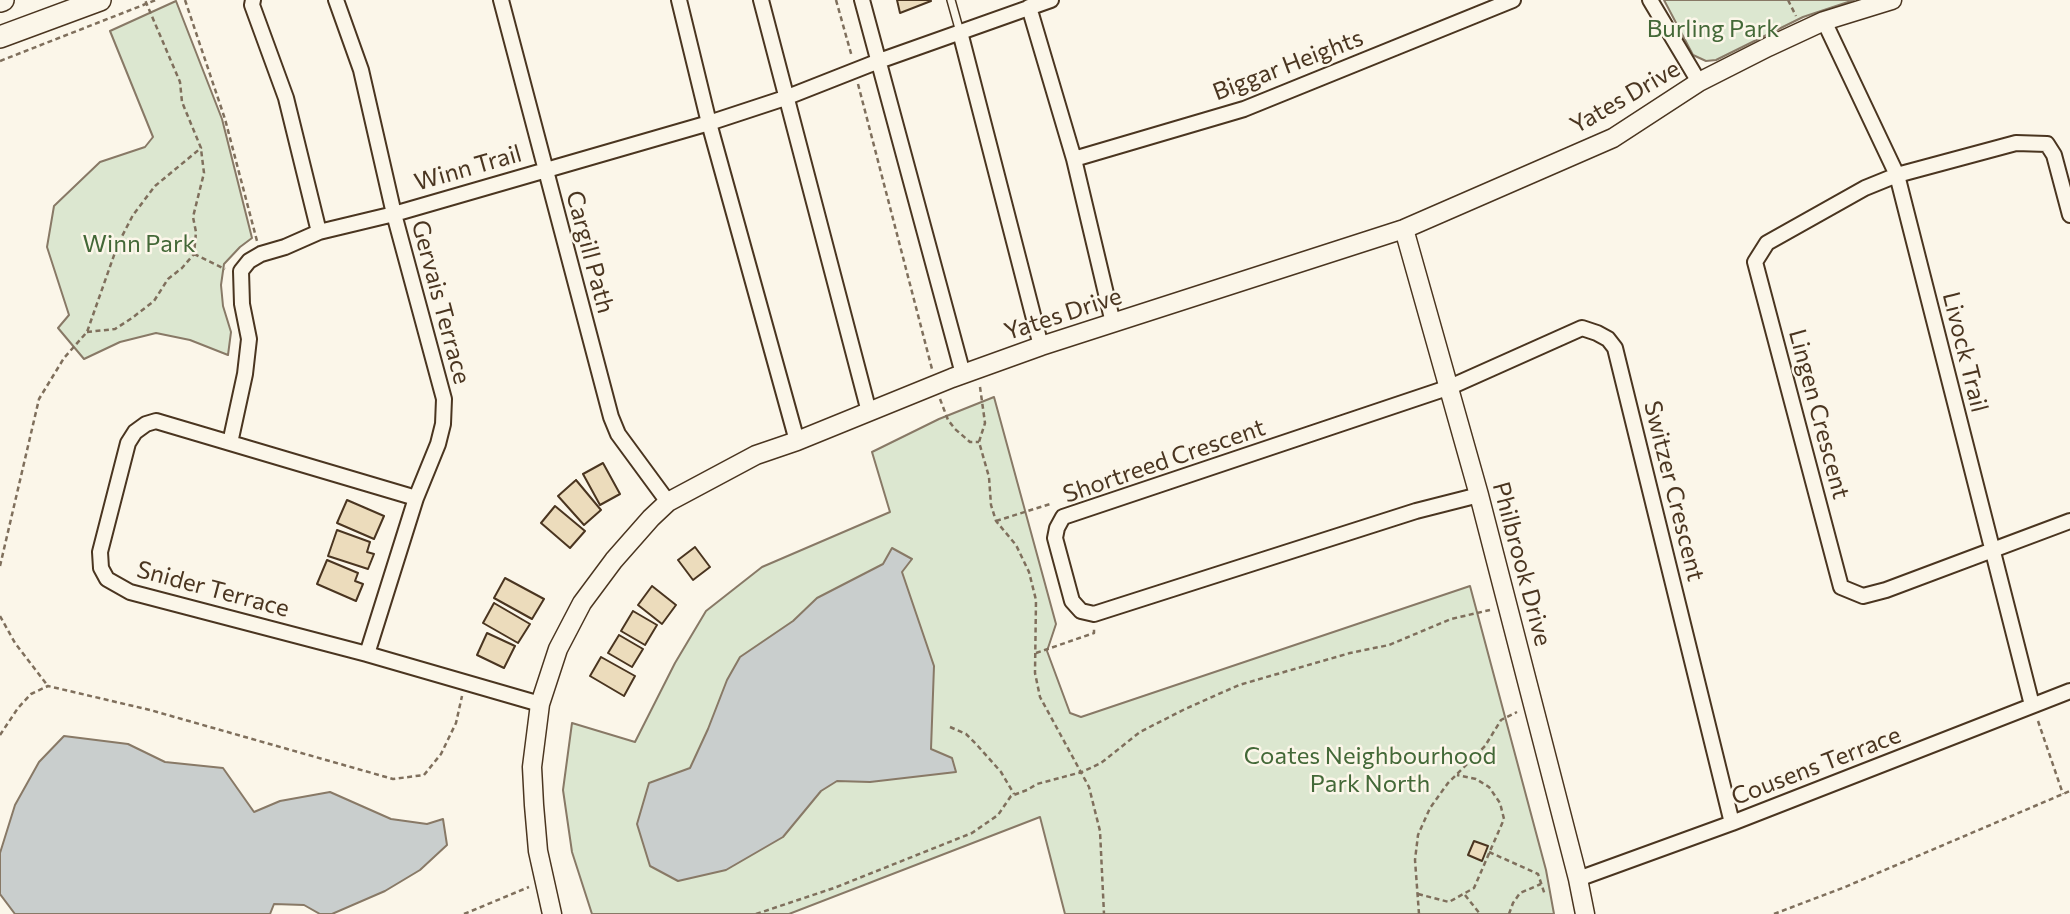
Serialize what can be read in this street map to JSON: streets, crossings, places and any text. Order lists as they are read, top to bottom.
{
  "streets": {
    "street": [
      "Biggar Heights",
      "Yates Drive",
      "Winn Trail",
      "Cargill Path",
      "Gervais Terrace",
      "Livock Trail",
      "Lingen Crescent",
      "Shortreed Crescent",
      "Switzer Crescent",
      "Philbrook Drive",
      "Snider Terrace",
      "Cousens Terrace"
    ]
  },
  "crossings": [
    ["Yates Drive", "Cargill Path"],
    ["Yates Drive", "Livock Trail"],
    ["Yates Drive", "Philbrook Drive"],
    ["Yates Drive", "Snider Terrace"],
    ["Winn Trail", "Cargill Path"],
    ["Winn Trail", "Gervais Terrace"],
    ["Gervais Terrace", "Snider Terrace"],
    ["Livock Trail", "Lingen Crescent"],
    ["Livock Trail", "Cousens Terrace"],
    ["Shortreed Crescent", "Switzer Crescent"],
    ["Shortreed Crescent", "Philbrook Drive"],
    ["Switzer Crescent", "Philbrook Drive"],
    ["Switzer Crescent", "Cousens Terrace"],
    ["Philbrook Drive", "Cousens Terrace"]
  ],
  "parks": ["Burling Park", "Winn Park", "Coates Neighbourhood Park North"]
}
